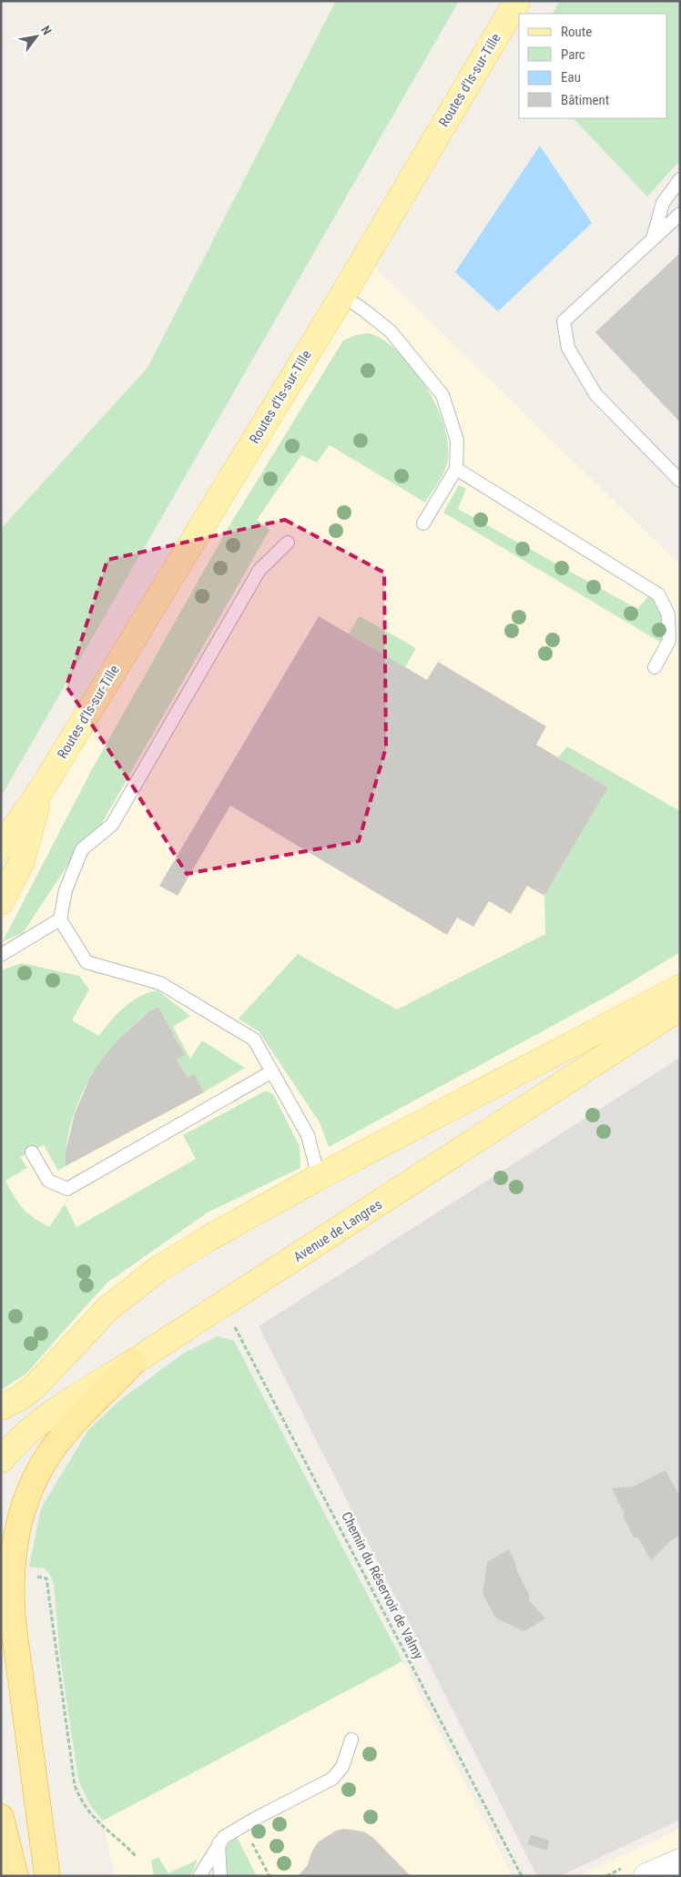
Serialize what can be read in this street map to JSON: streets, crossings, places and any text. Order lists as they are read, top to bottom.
{
  "streets": {
    "main road": ["Routes d'Is-sur-Tille", "Avenue de Langres"],
    "path": ["Chemin du Réservoir de Valmy"]
  },
  "crossings": [
    ["Avenue de Langres", "Chemin du Réservoir de Valmy"]
  ],
  "legend": [
    "Route",
    "Parc",
    "Eau",
    "Bâtiment"
  ],
  "north": "top right"
}
